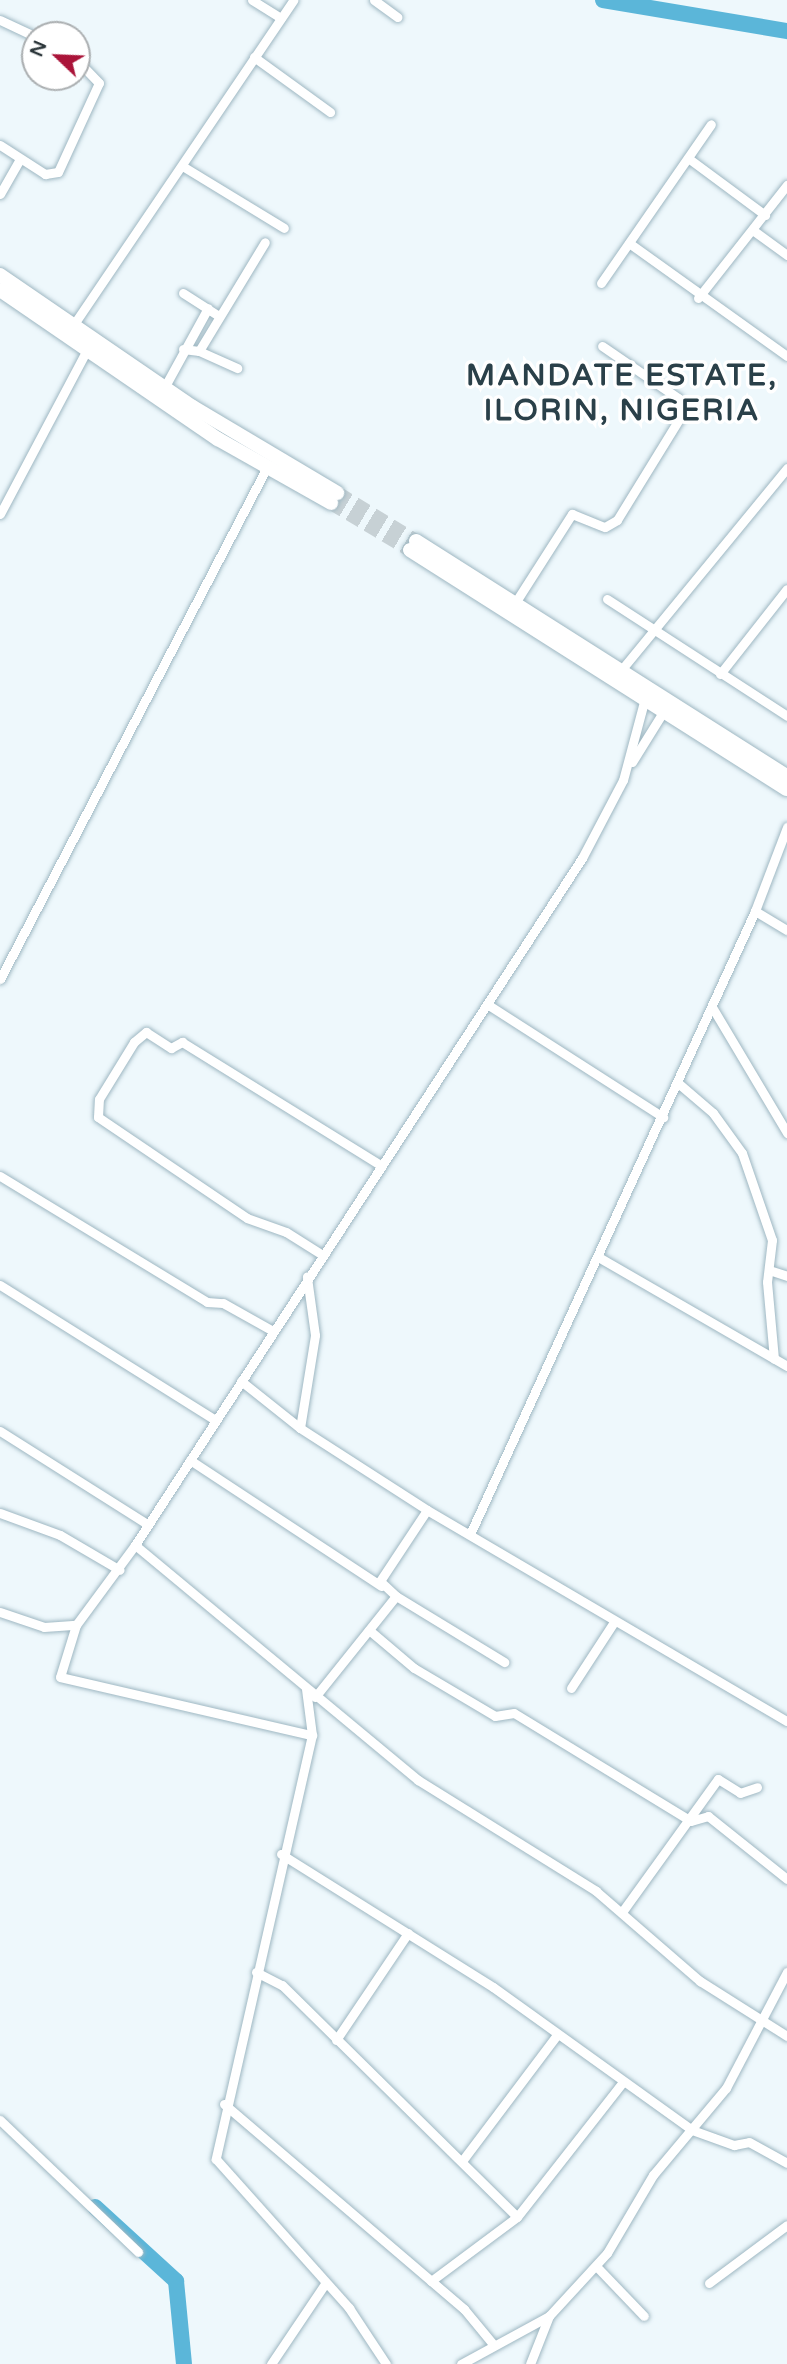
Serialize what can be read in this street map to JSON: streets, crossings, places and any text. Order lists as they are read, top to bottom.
{
  "districts": ["MANDATE ESTATE, ILORIN, NIGERIA"],
  "north": "top left"
}
